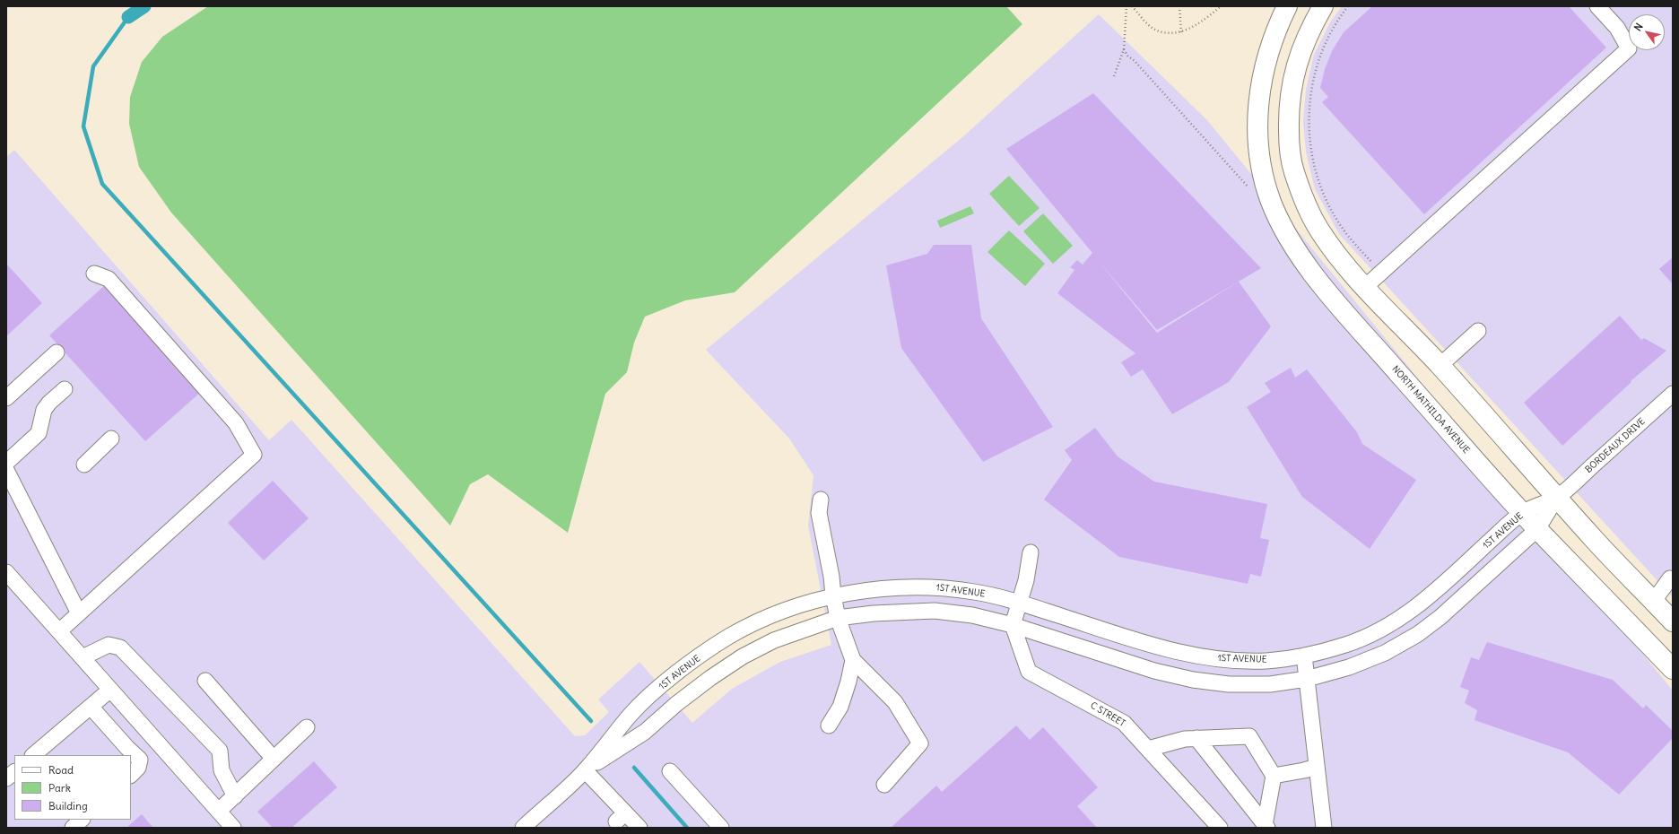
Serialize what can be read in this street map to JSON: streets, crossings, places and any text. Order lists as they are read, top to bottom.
{
  "streets": {
    "main road": ["NORTH MATHILDA AVENUE"],
    "street": ["BORDEAUX DRIVE", "1ST AVENUE", "C STREET"]
  },
  "crossings": [
    ["NORTH MATHILDA AVENUE", "1ST AVENUE"],
    ["BORDEAUX DRIVE", "1ST AVENUE"],
    ["1ST AVENUE", "C STREET"]
  ],
  "legend": ["Road", "Park", "Building"],
  "north": "top left"
}
